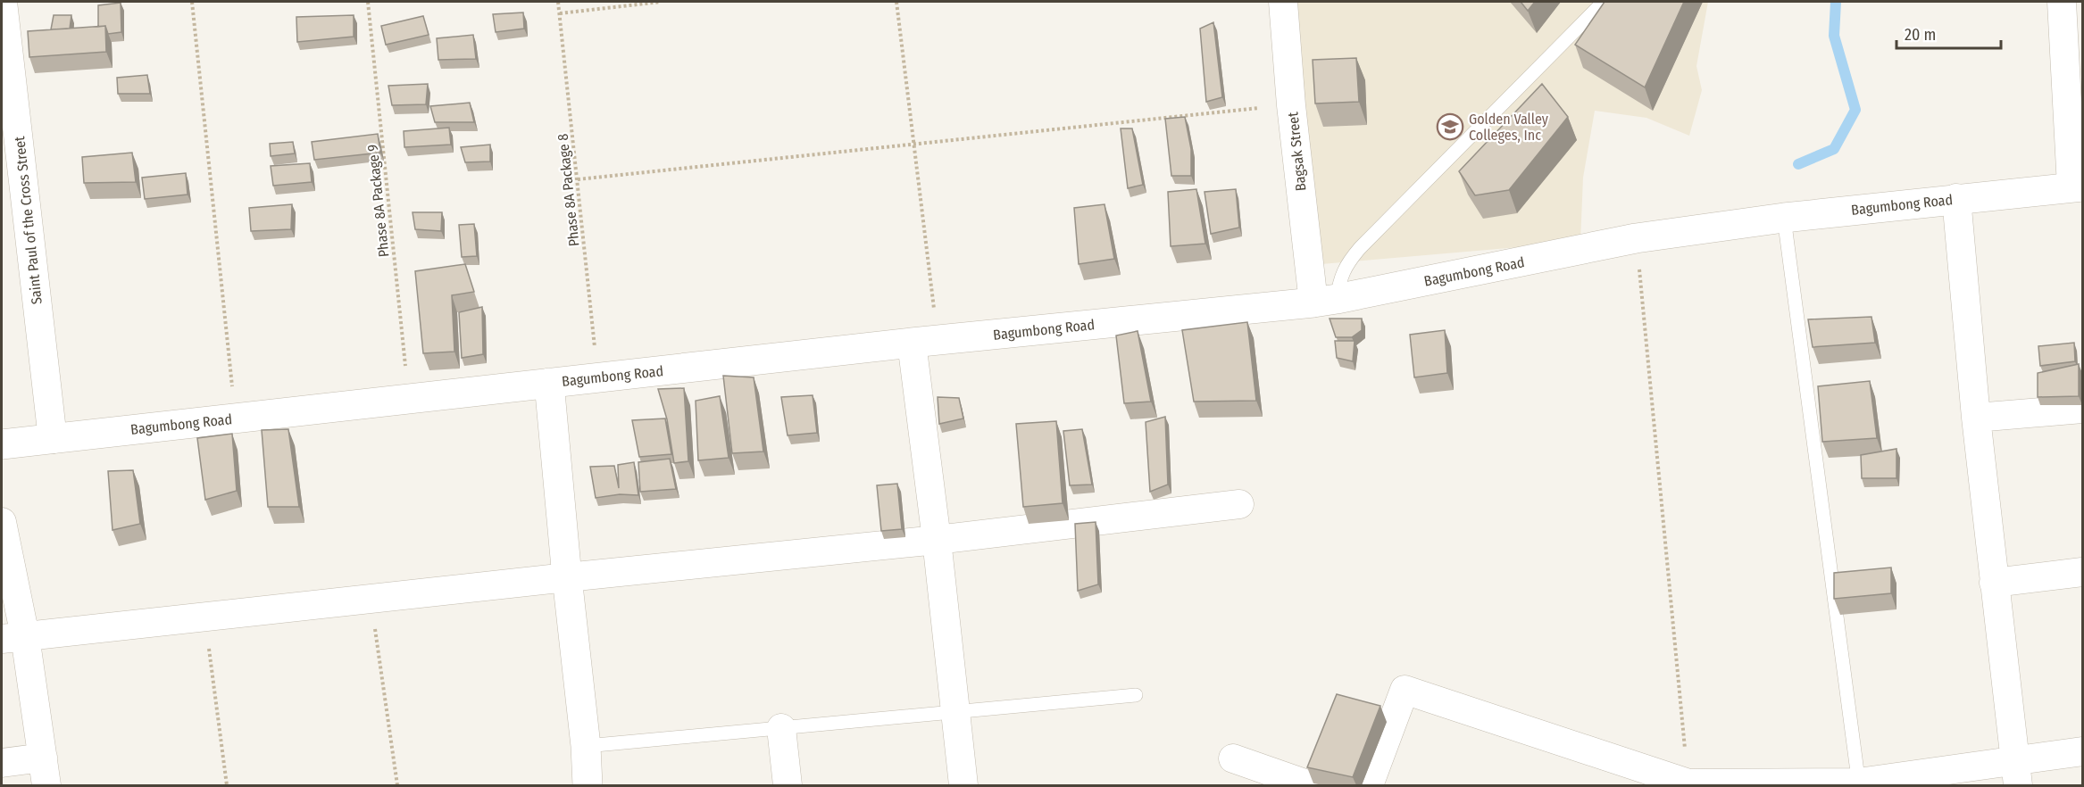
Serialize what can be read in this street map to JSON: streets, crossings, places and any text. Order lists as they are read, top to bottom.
{
  "streets": {
    "street": ["Bagsak Street", "Bagumbong Road", "Saint Paul of the Cross Street"],
    "path": ["Phase 8A Package 8", "Phase 8A Package 9"]
  },
  "crossings": [
    ["Bagsak Street", "Bagumbong Road"],
    ["Phase 8A Package 8", "Bagumbong Road"],
    ["Phase 8A Package 9", "Bagumbong Road"],
    ["Bagumbong Road", "Saint Paul of the Cross Street"]
  ],
  "places": {
    "school or university": ["Golden Valley Colleges, Inc"]
  },
  "scale_bar": "20 m"
}
